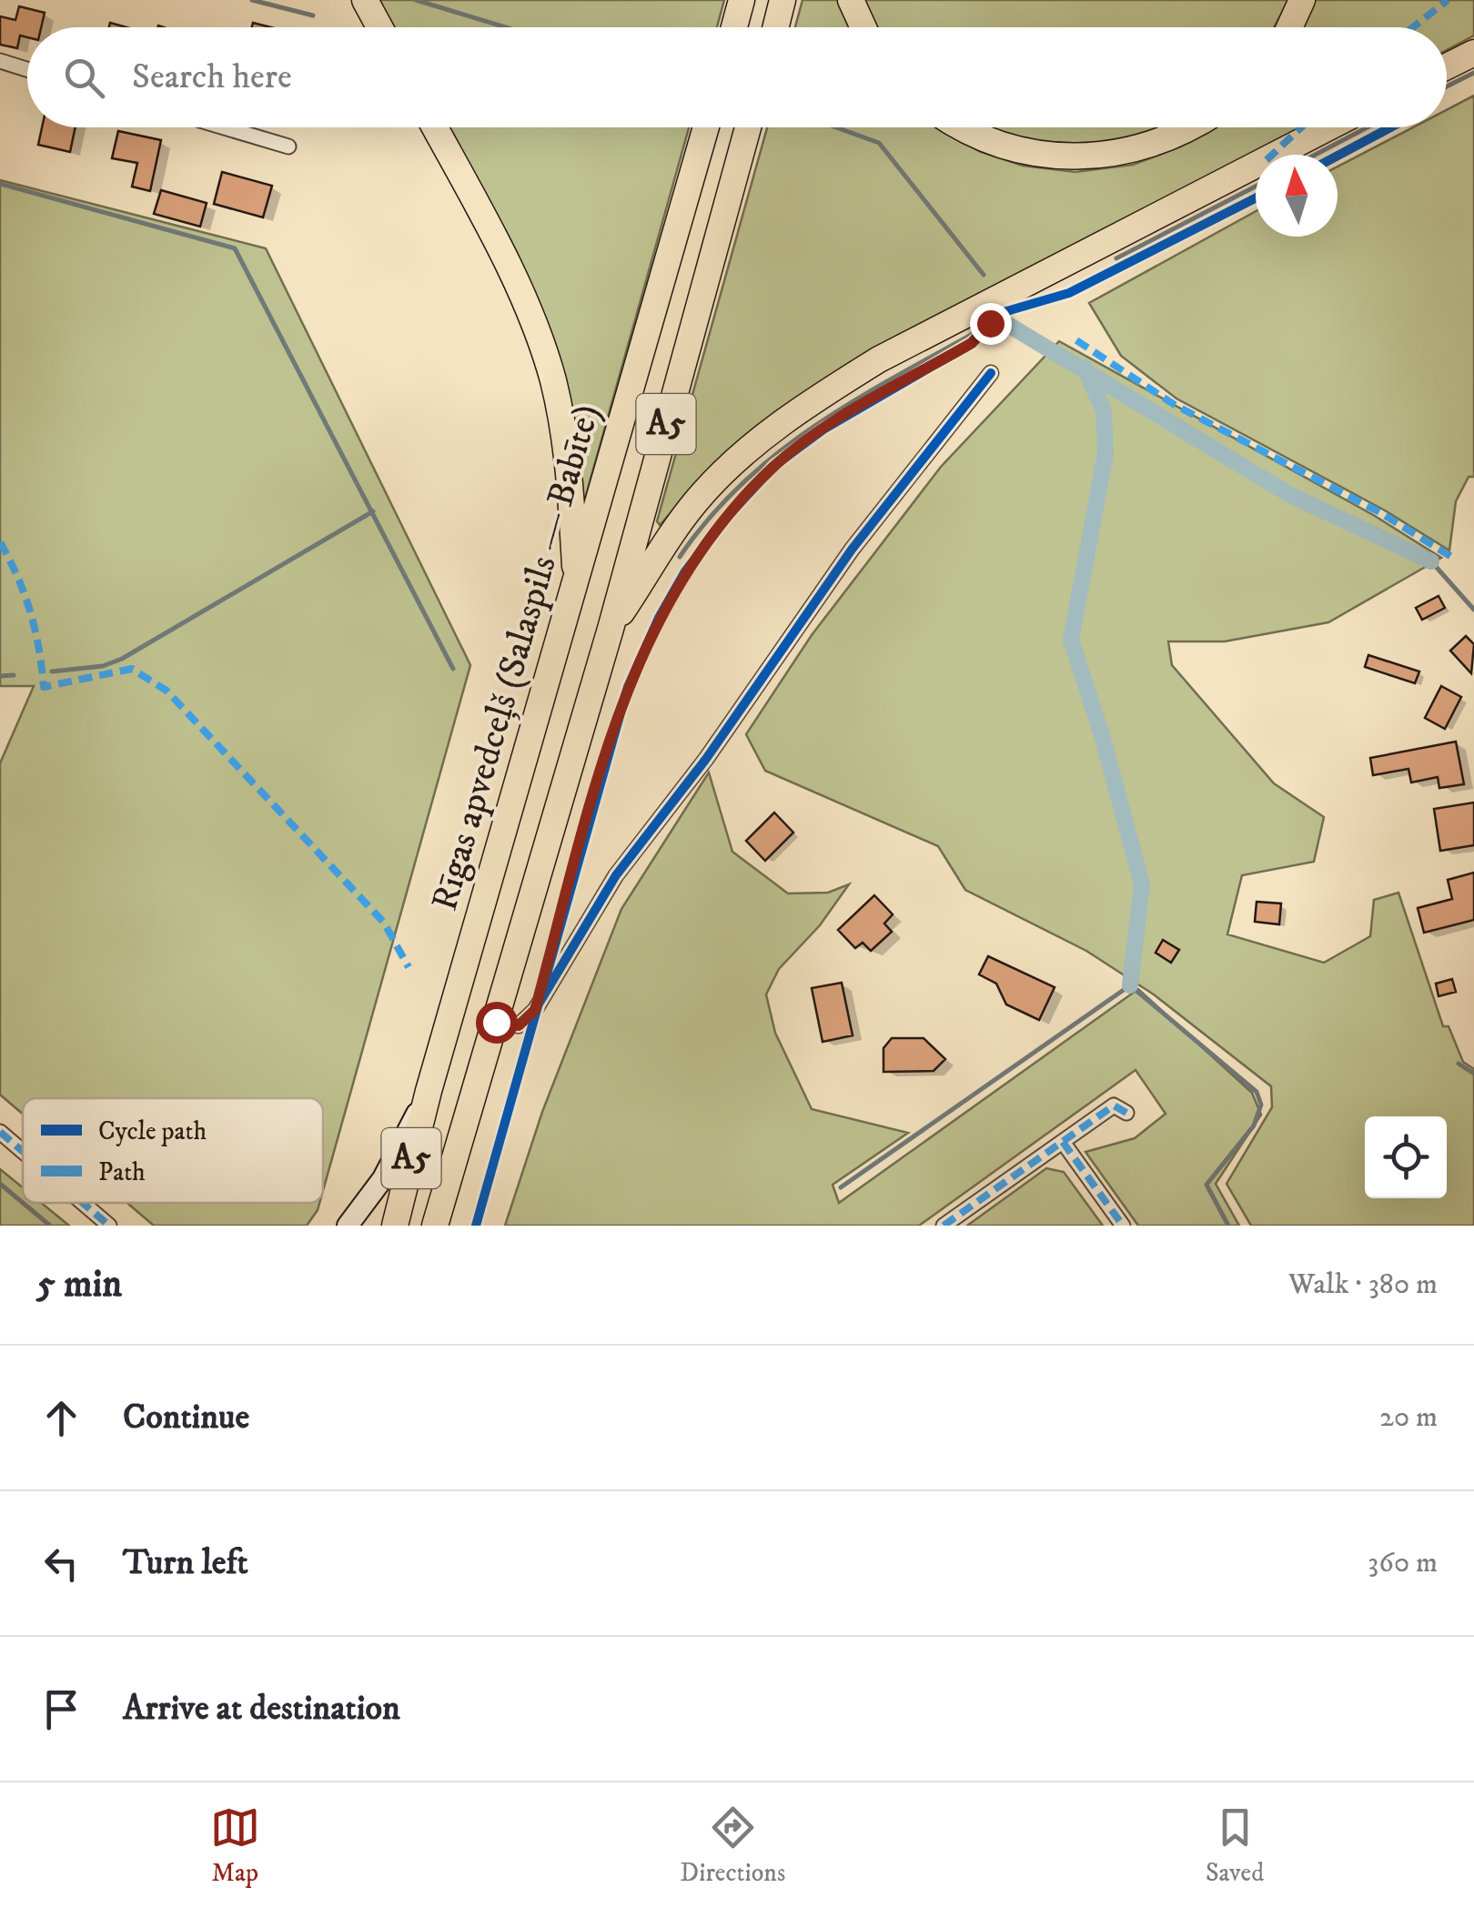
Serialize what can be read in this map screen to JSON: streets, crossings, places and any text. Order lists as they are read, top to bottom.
{
  "streets": {
    "highway": ["A5", "Rīgas apvedceļš (Salaspils — Babīte)"]
  },
  "legend": ["Cycle path", "Path"],
  "north": "top",
  "page": {
    "search": "Search here",
    "heading": ["5 min", "Walk · 380 m"],
    "list": [
      ["Continue", "20 m"],
      ["Turn left", "360 m"],
      "Arrive at destination"
    ],
    "nav": ["Map", "Directions", "Saved"]
  }
}
